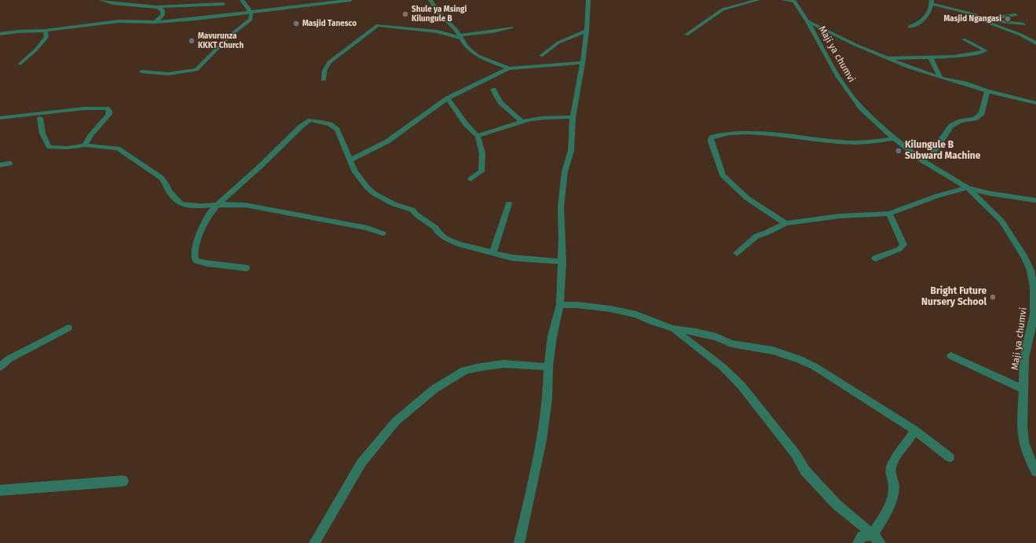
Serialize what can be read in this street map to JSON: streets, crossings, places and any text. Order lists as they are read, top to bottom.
{
  "streets": {
    "street": ["Maji ya chumvi"]
  },
  "places": [
    "Shule ya Msingi Kilungule B",
    "Masjid Ngangasi",
    "Masjid Tanesco",
    "Mavurunza KKKT Church",
    "Kilungule B Subward Machine",
    "Bright Future Nursery School"
  ]
}
